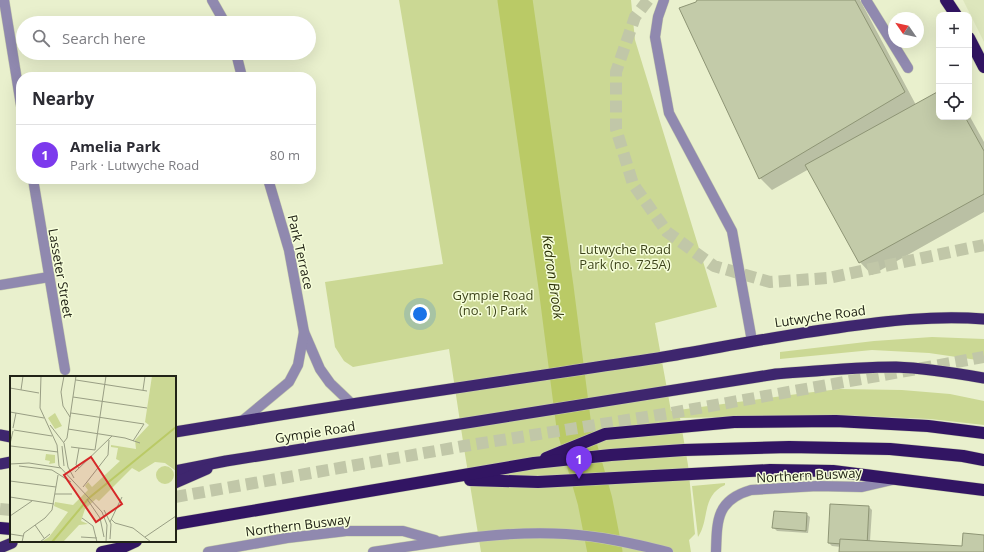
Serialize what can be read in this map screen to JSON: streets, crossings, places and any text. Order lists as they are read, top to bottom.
{
  "streets": {
    "highway": ["Lutwyche Road", "Gympie Road"],
    "street": ["Park Terrace", "Lasseter Street", "Northern Busway"]
  },
  "crossings": [
    ["Park Terrace", "Gympie Road"],
    ["Lutwyche Road", "Gympie Road"]
  ],
  "water": ["Kedron Brook"],
  "parks": ["Lutwyche Road Park (no. 725A)", "Gympie Road (no. 1) Park"],
  "north": "top left",
  "page": {
    "map_buttons": ["+", "−"],
    "search": "Search here",
    "heading": "Nearby",
    "list": [
      {
        "mark": "1",
        "name": "Amelia Park",
        "note": "Park · Lutwyche Road",
        "value": "80 m"
      }
    ],
    "pins": "1"
  }
}
